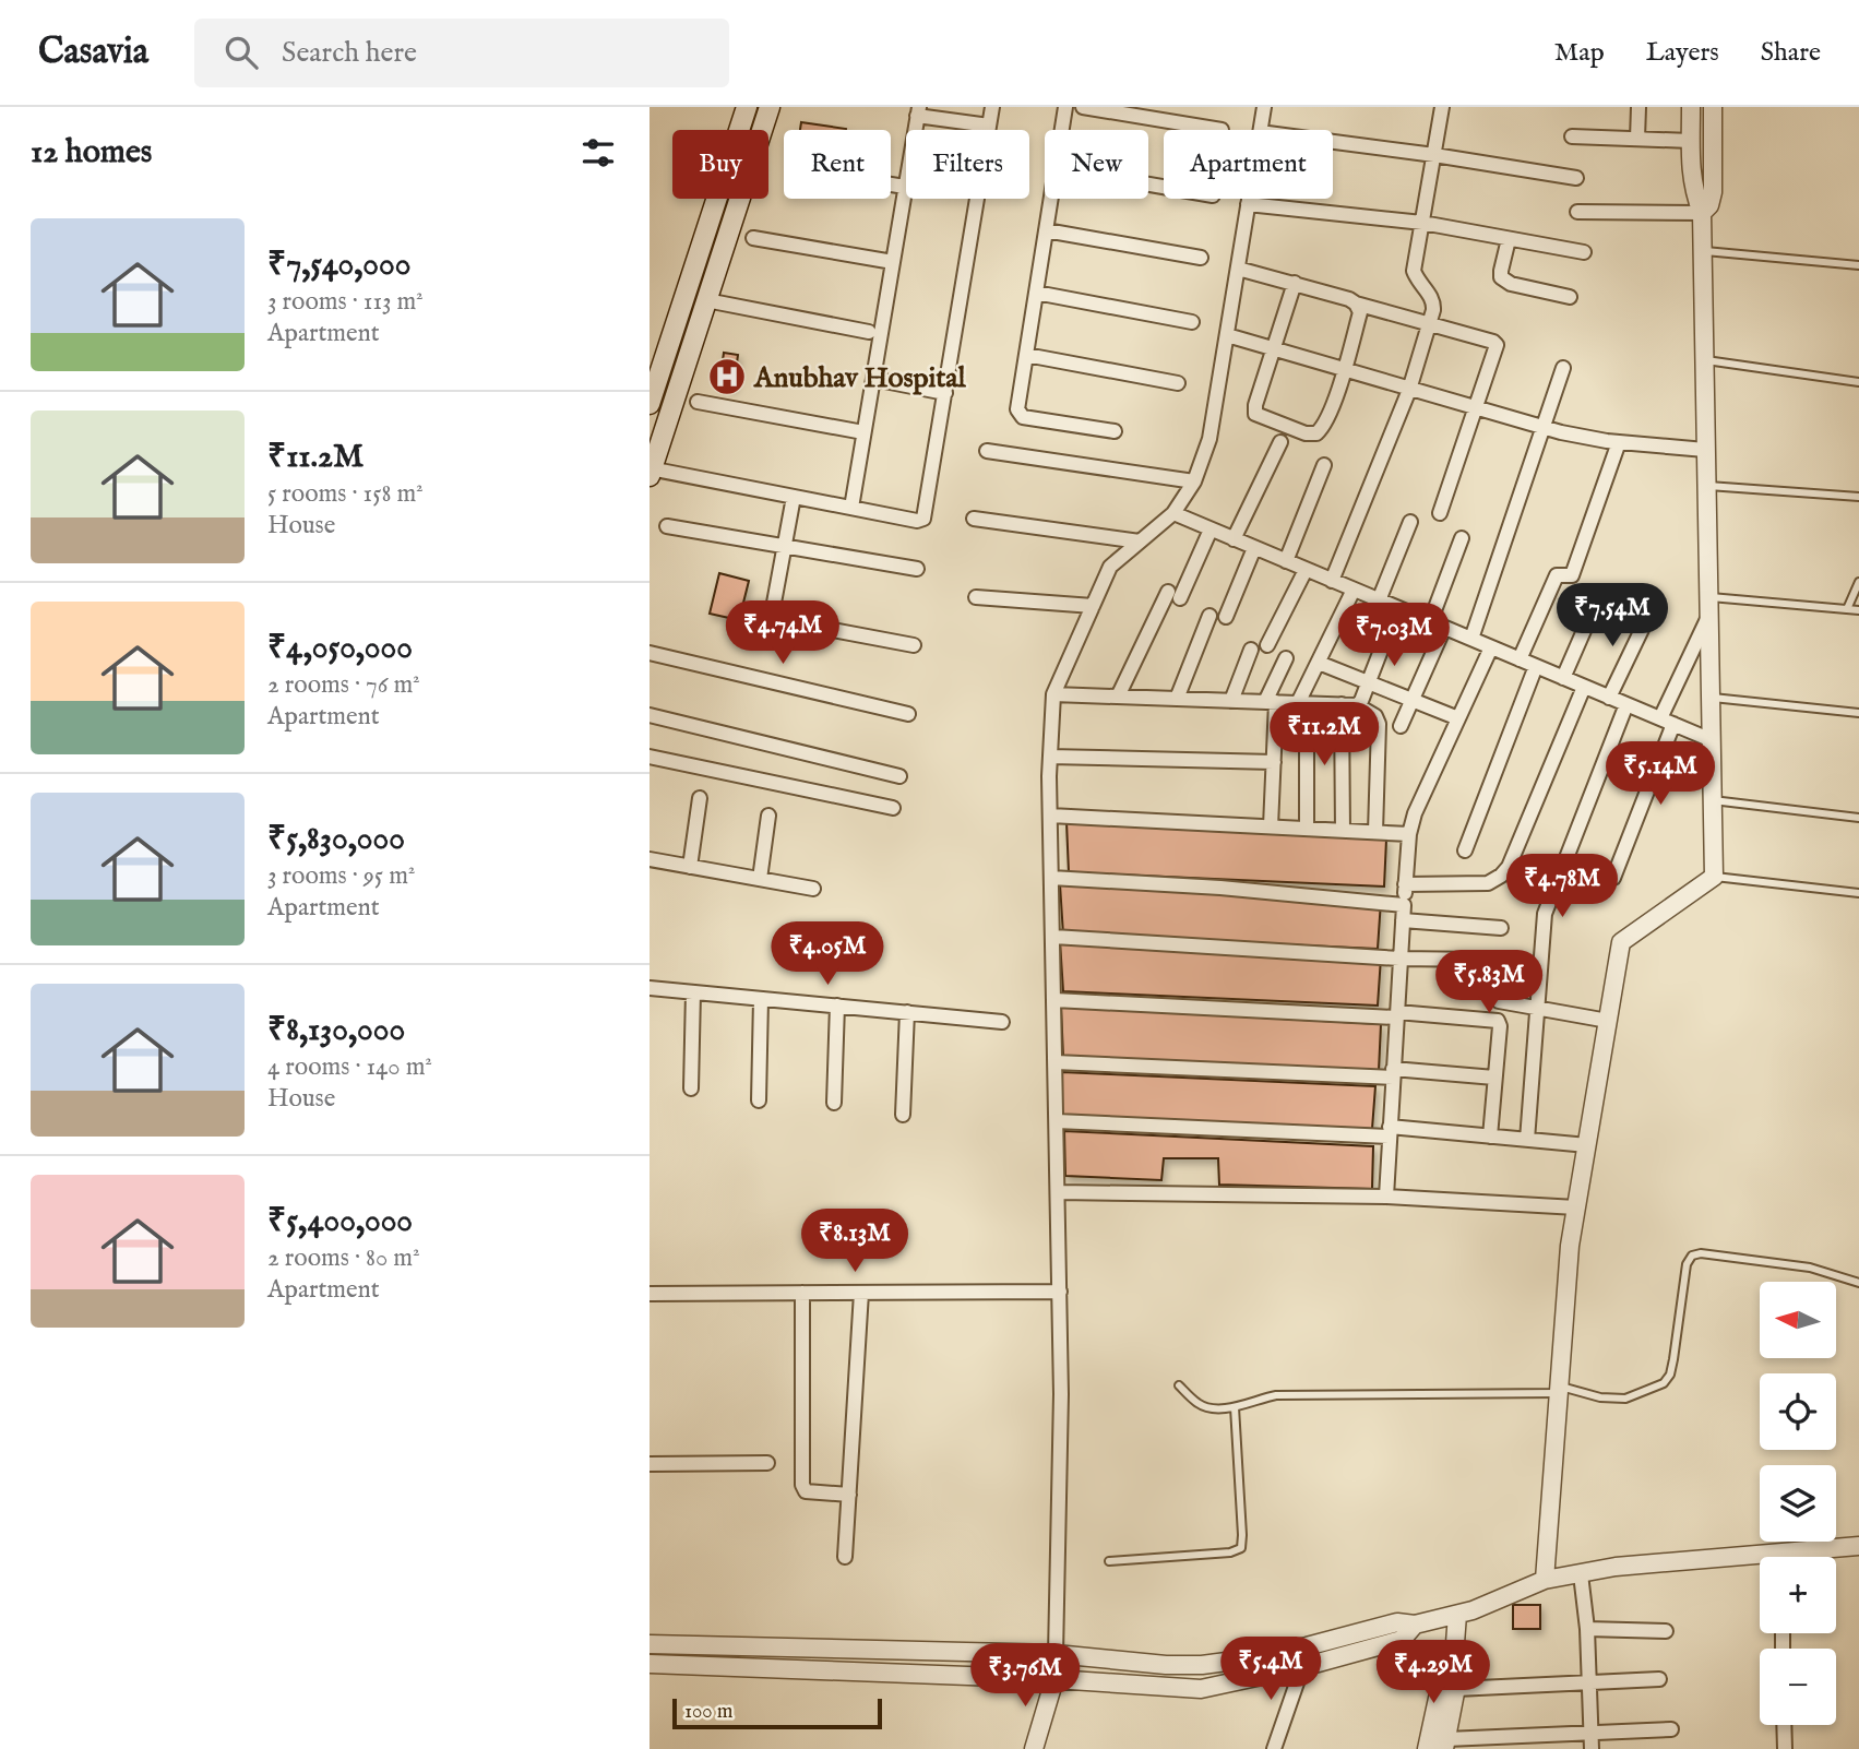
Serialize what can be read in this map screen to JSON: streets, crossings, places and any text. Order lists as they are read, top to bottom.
{
  "places": {
    "hospital": ["Anubhav Hospital"]
  },
  "scale_bar": "100 m",
  "north": "left",
  "page": {
    "header": "Casavia",
    "search": "Search here",
    "nav": ["Map", "Layers", "Share"],
    "heading": "12 homes",
    "chip": [
      "Buy",
      "Rent",
      "Filters",
      "New",
      "Apartment"
    ],
    "list": [
      {
        "name": "₹7,540,000",
        "note": "3 rooms · 113 m² · Apartment"
      },
      {
        "name": "₹11.2M",
        "note": "5 rooms · 158 m² · House"
      },
      {
        "name": "₹4,050,000",
        "note": "2 rooms · 76 m² · Apartment"
      },
      {
        "name": "₹5,830,000",
        "note": "3 rooms · 95 m² · Apartment"
      },
      {
        "name": "₹8,130,000",
        "note": "4 rooms · 140 m² · House"
      },
      {
        "name": "₹5,400,000",
        "note": "2 rooms · 80 m² · Apartment"
      }
    ],
    "price": [
      "₹7.54M",
      "₹4.74M",
      "₹7.03M",
      "₹11.2M",
      "₹5.14M",
      "₹4.78M",
      "₹4.05M",
      "₹5.83M",
      "₹8.13M",
      "₹5.4M",
      "₹4.29M",
      "₹3.76M"
    ],
    "map_buttons": ["+", "−"],
    "scale": "100 m"
  }
}
